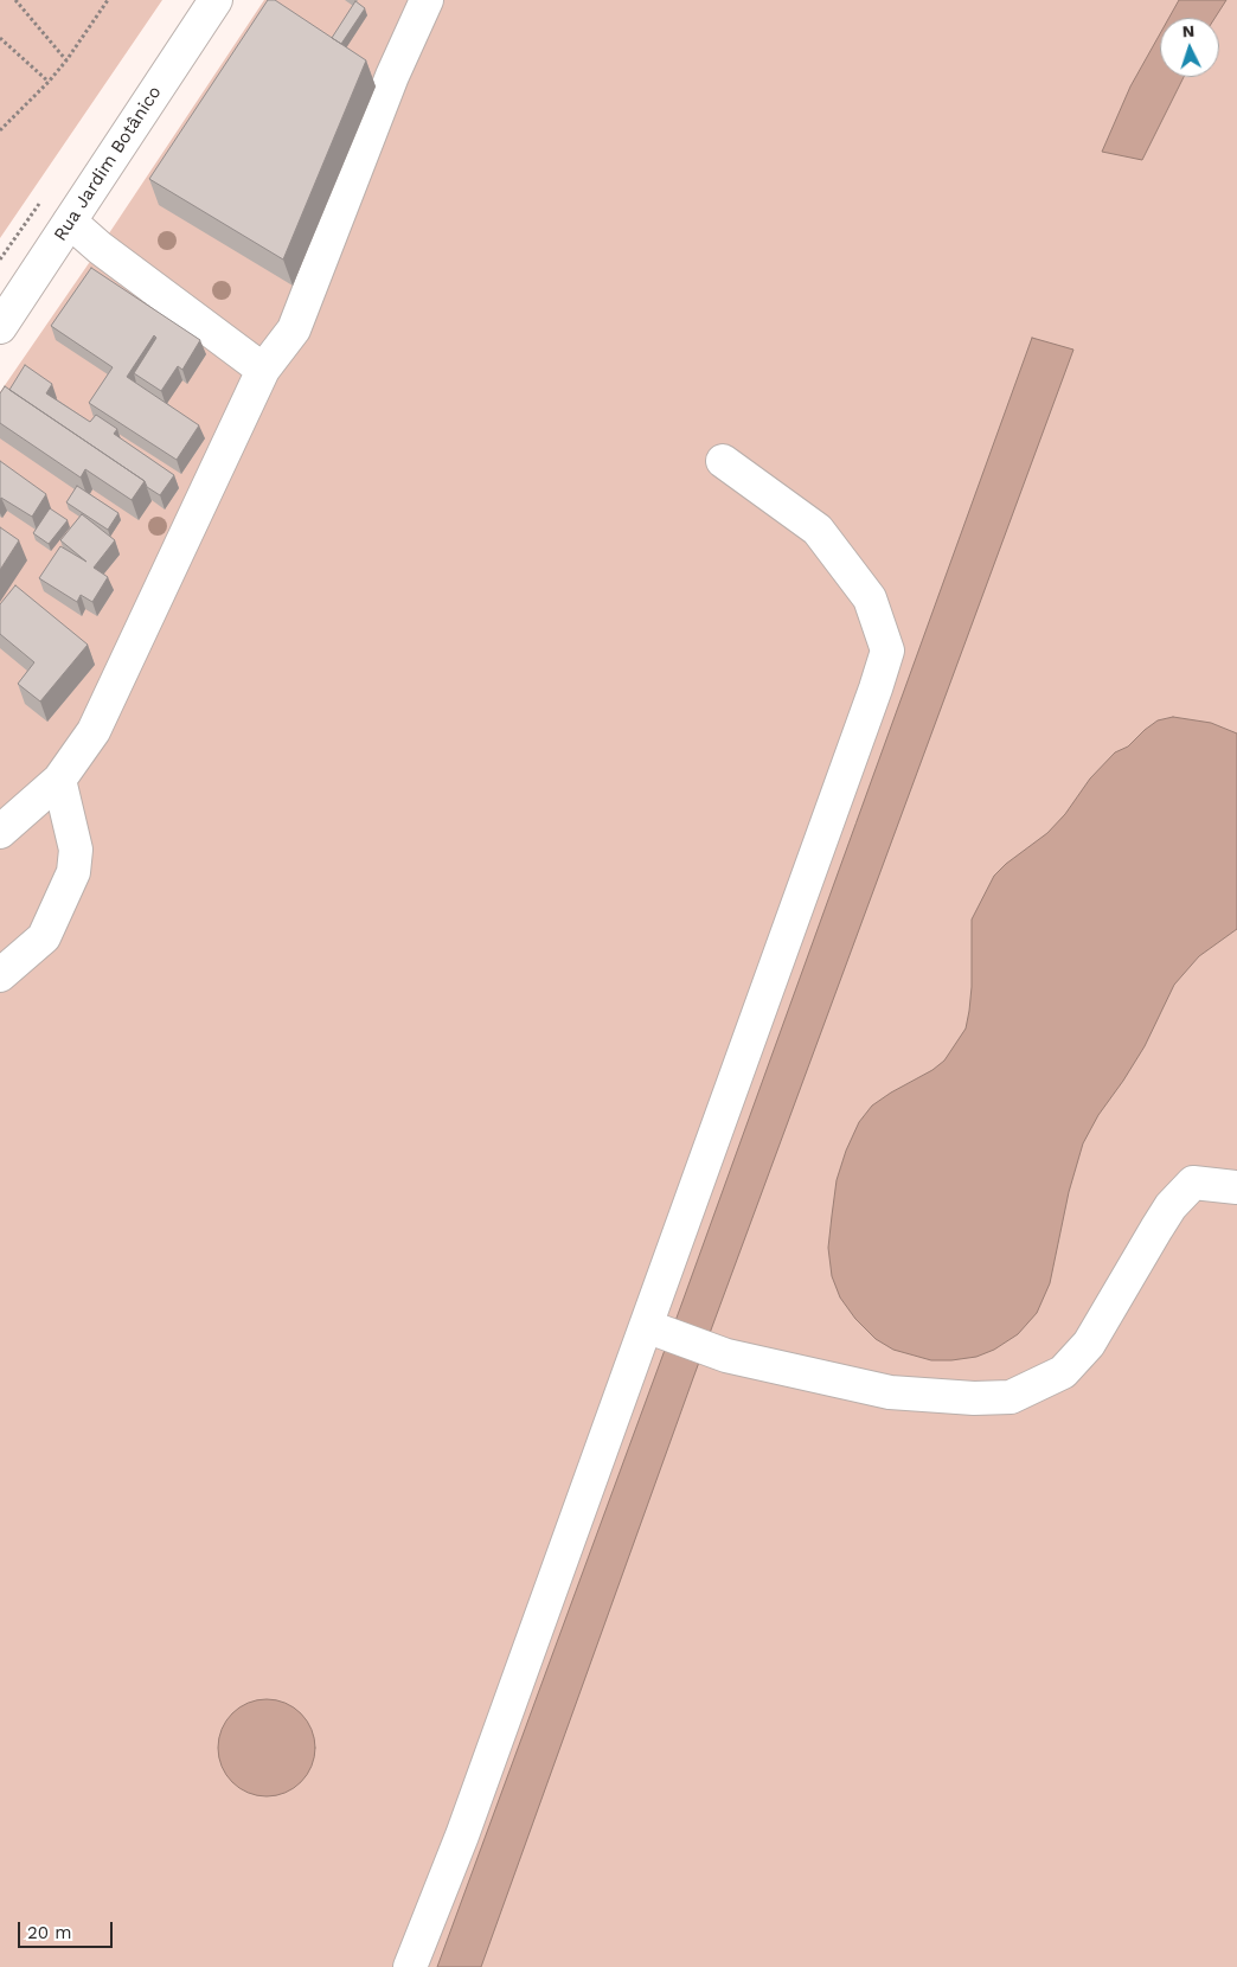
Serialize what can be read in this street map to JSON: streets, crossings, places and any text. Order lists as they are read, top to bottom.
{
  "streets": {
    "main road": ["Rua Jardim Botânico"]
  },
  "scale_bar": "20 m",
  "north": "top"
}
